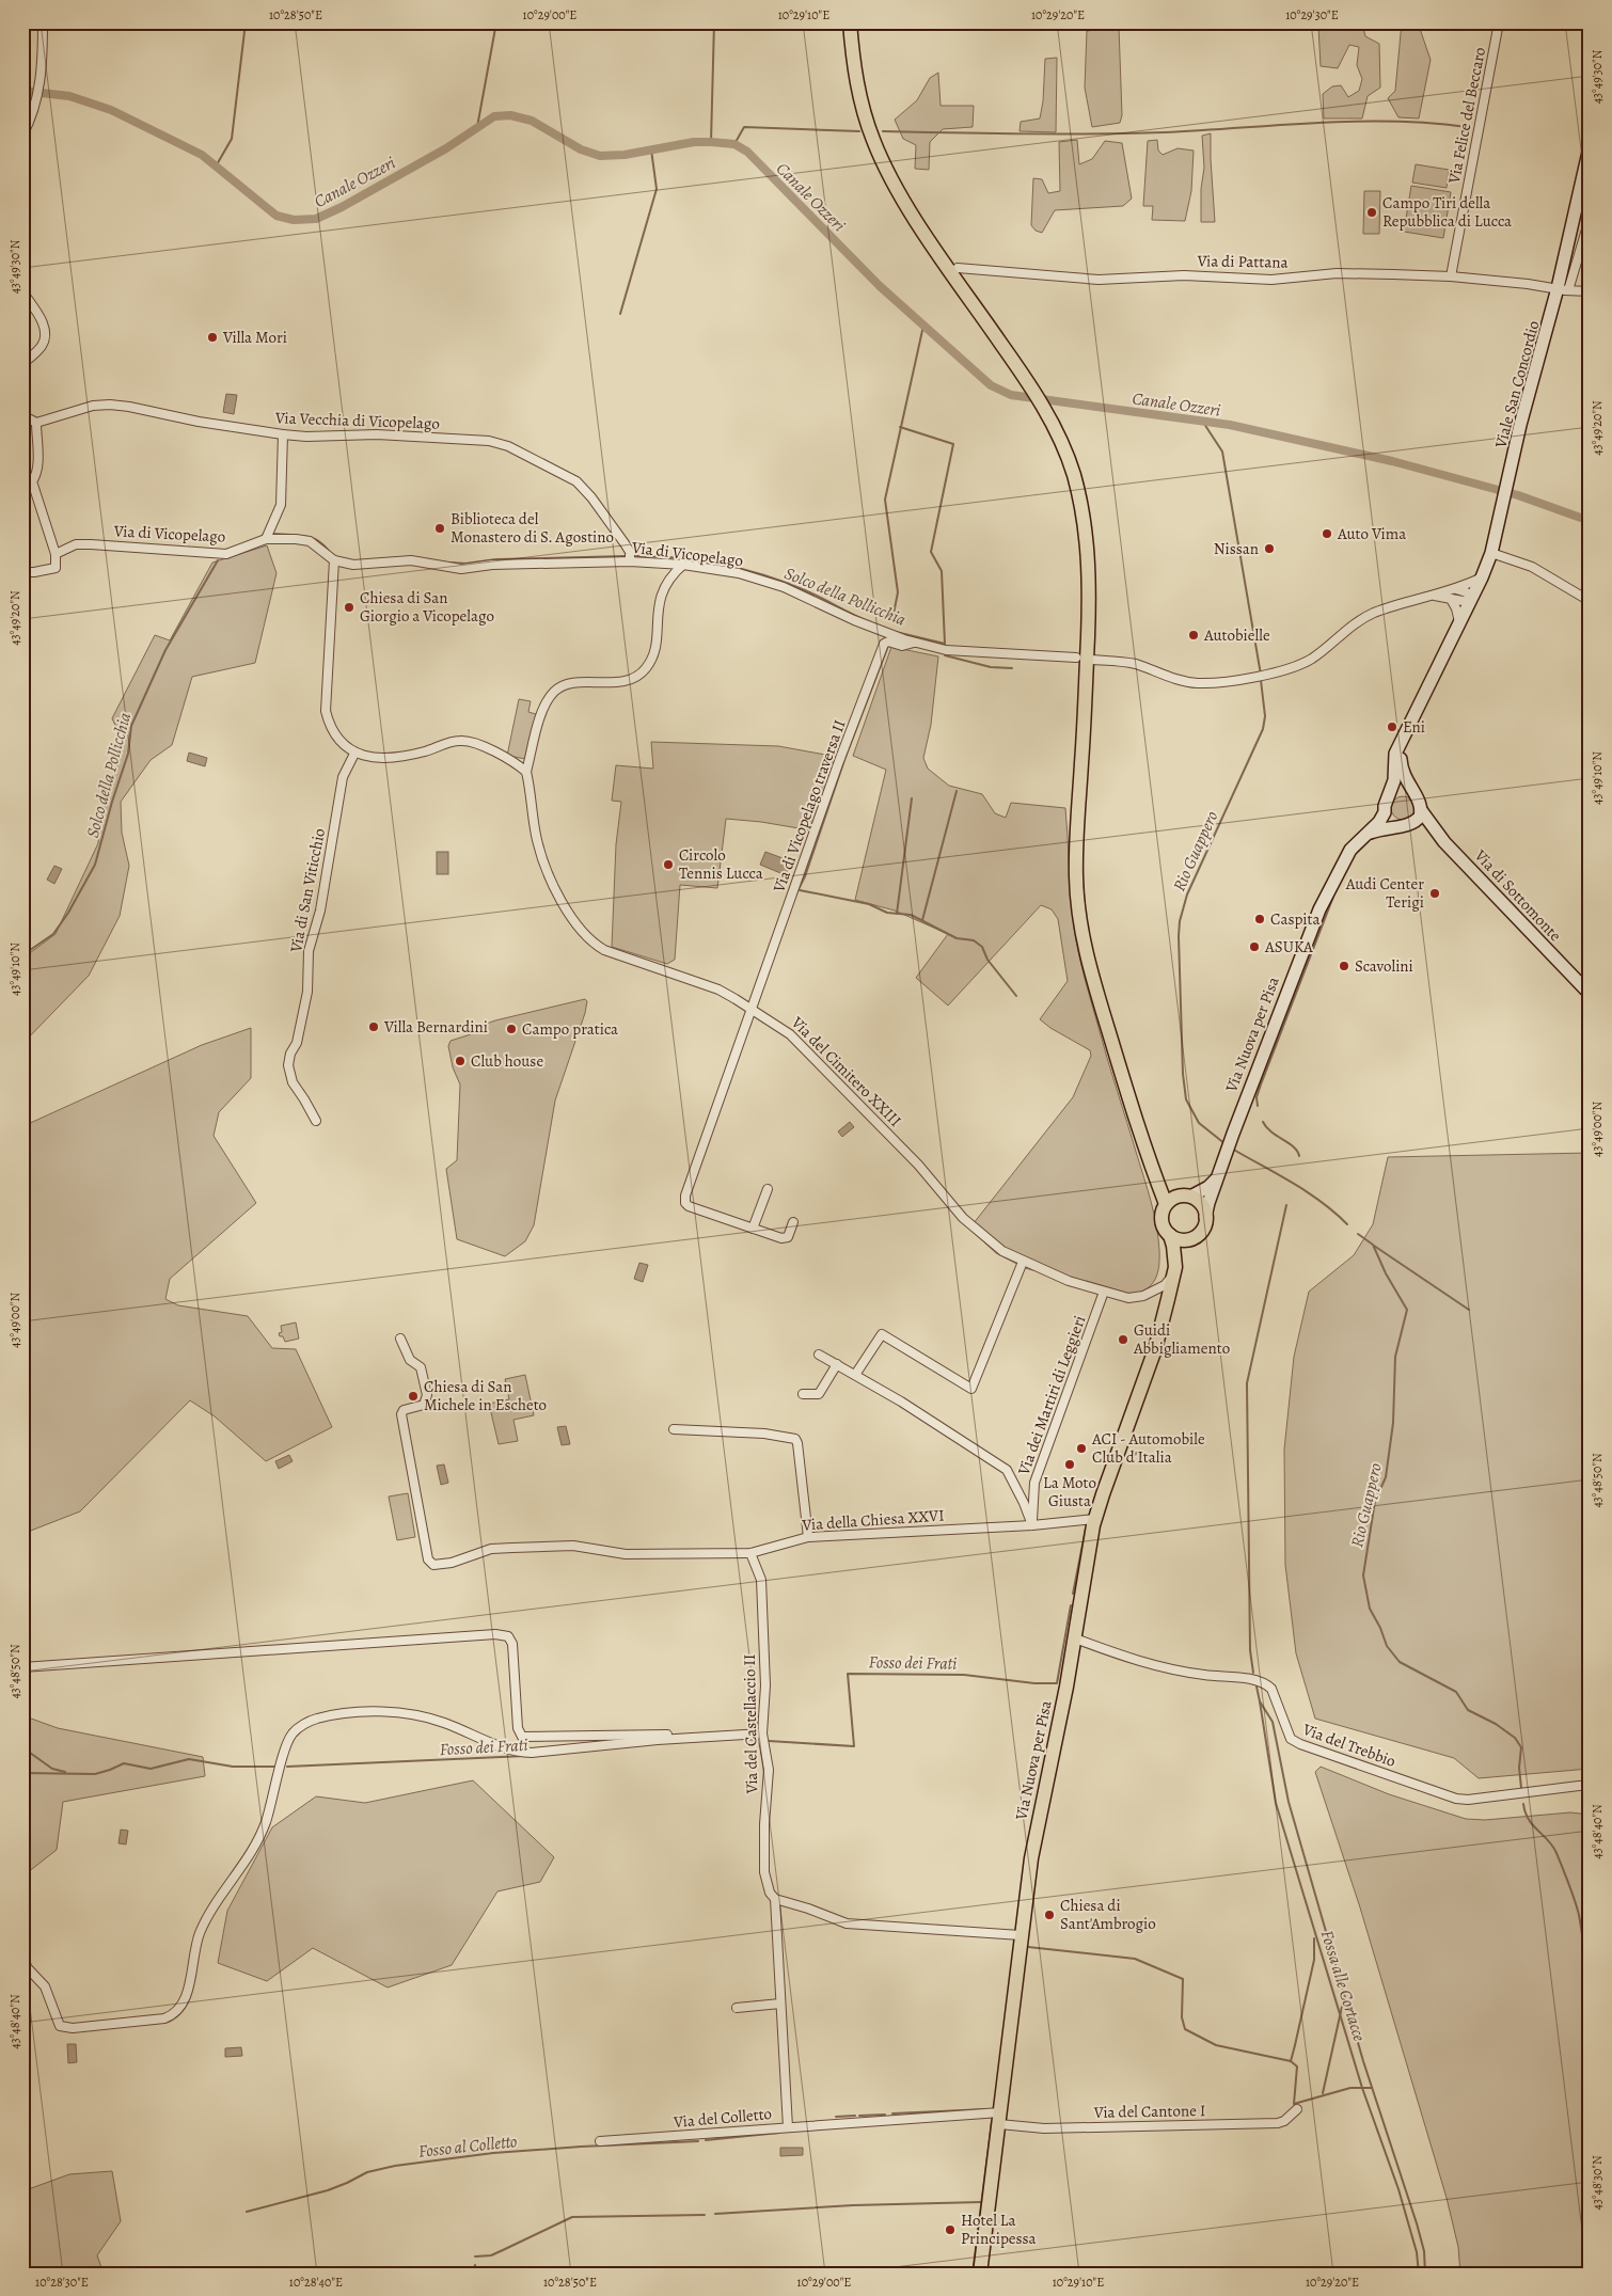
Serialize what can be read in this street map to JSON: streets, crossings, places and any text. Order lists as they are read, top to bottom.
{
  "streets": {
    "main road": ["Viale San Concordio", "Via di Sottomonte", "Via Nuova per Pisa"],
    "street": [
      "Via Felice del Beccaro",
      "Via di Pattana",
      "Via Vecchia di Vicopelago",
      "Via di Vicopelago",
      "Via di Vicopelago traversa II",
      "Via di San Viticchio",
      "Via del Cimitero XXIII",
      "Via dei Martiri di Leggieri",
      "Via della Chiesa XXVI",
      "Via del Castellaccio II",
      "Via del Trebbio",
      "Via del Cantone I",
      "Via del Colletto"
    ]
  },
  "crossings": [
    ["Via Felice del Beccaro", "Via di Pattana"],
    ["Via di Pattana", "Viale San Concordio"],
    ["Via Vecchia di Vicopelago", "Via di Vicopelago"],
    ["Via di Vicopelago", "Via di Vicopelago traversa II"],
    ["Via di Vicopelago traversa II", "Via del Cimitero XXIII"],
    ["Via Nuova per Pisa", "Via del Cimitero XXIII"],
    ["Via Nuova per Pisa", "Via della Chiesa XXVI"],
    ["Via Nuova per Pisa", "Via del Trebbio"],
    ["Via Nuova per Pisa", "Via del Cantone I"],
    ["Via del Cimitero XXIII", "Via dei Martiri di Leggieri"],
    ["Via dei Martiri di Leggieri", "Via della Chiesa XXVI"],
    ["Via della Chiesa XXVI", "Via del Castellaccio II"],
    ["Via del Castellaccio II", "Via del Colletto"],
    ["Via del Cantone I", "Via del Colletto"]
  ],
  "water": [
    "Canale Ozzeri",
    "Solco della Pollicchia",
    "Rio Guappero",
    "Fosso dei Frati",
    "Fossa alle Cortacce",
    "Fosso al Colletto"
  ],
  "places": [
    "Campo Tiri della Repubblica di Lucca",
    "Villa Mori",
    "Biblioteca del Monastero di S. Agostino",
    "Auto Vima",
    "Nissan",
    "Chiesa di San Giorgio a Vicopelago",
    "Autobielle",
    "Eni",
    "Circolo Tennis Lucca",
    "Audi Center Terigi",
    "Caspita",
    "ASUKA",
    "Scavolini",
    "Villa Bernardini",
    "Campo pratica",
    "Club house",
    "Guidi Abbigliamento",
    "Chiesa di San Michele in Escheto",
    "ACI - Automobile Club d'Italia",
    "La Moto Giusta",
    "Chiesa di Sant'Ambrogio",
    "Hotel La Principessa"
  ],
  "coordinates": [
    "10°28'50\"E",
    "10°29'00\"E",
    "10°29'10\"E",
    "10°29'20\"E",
    "10°29'30\"E",
    "43°49'30\"N",
    "43°49'20\"N",
    "43°49'10\"N",
    "43°49'00\"N",
    "43°48'50\"N",
    "43°48'40\"N",
    "43°48'30\"N",
    "10°28'30\"E",
    "10°28'40\"E"
  ]
}
